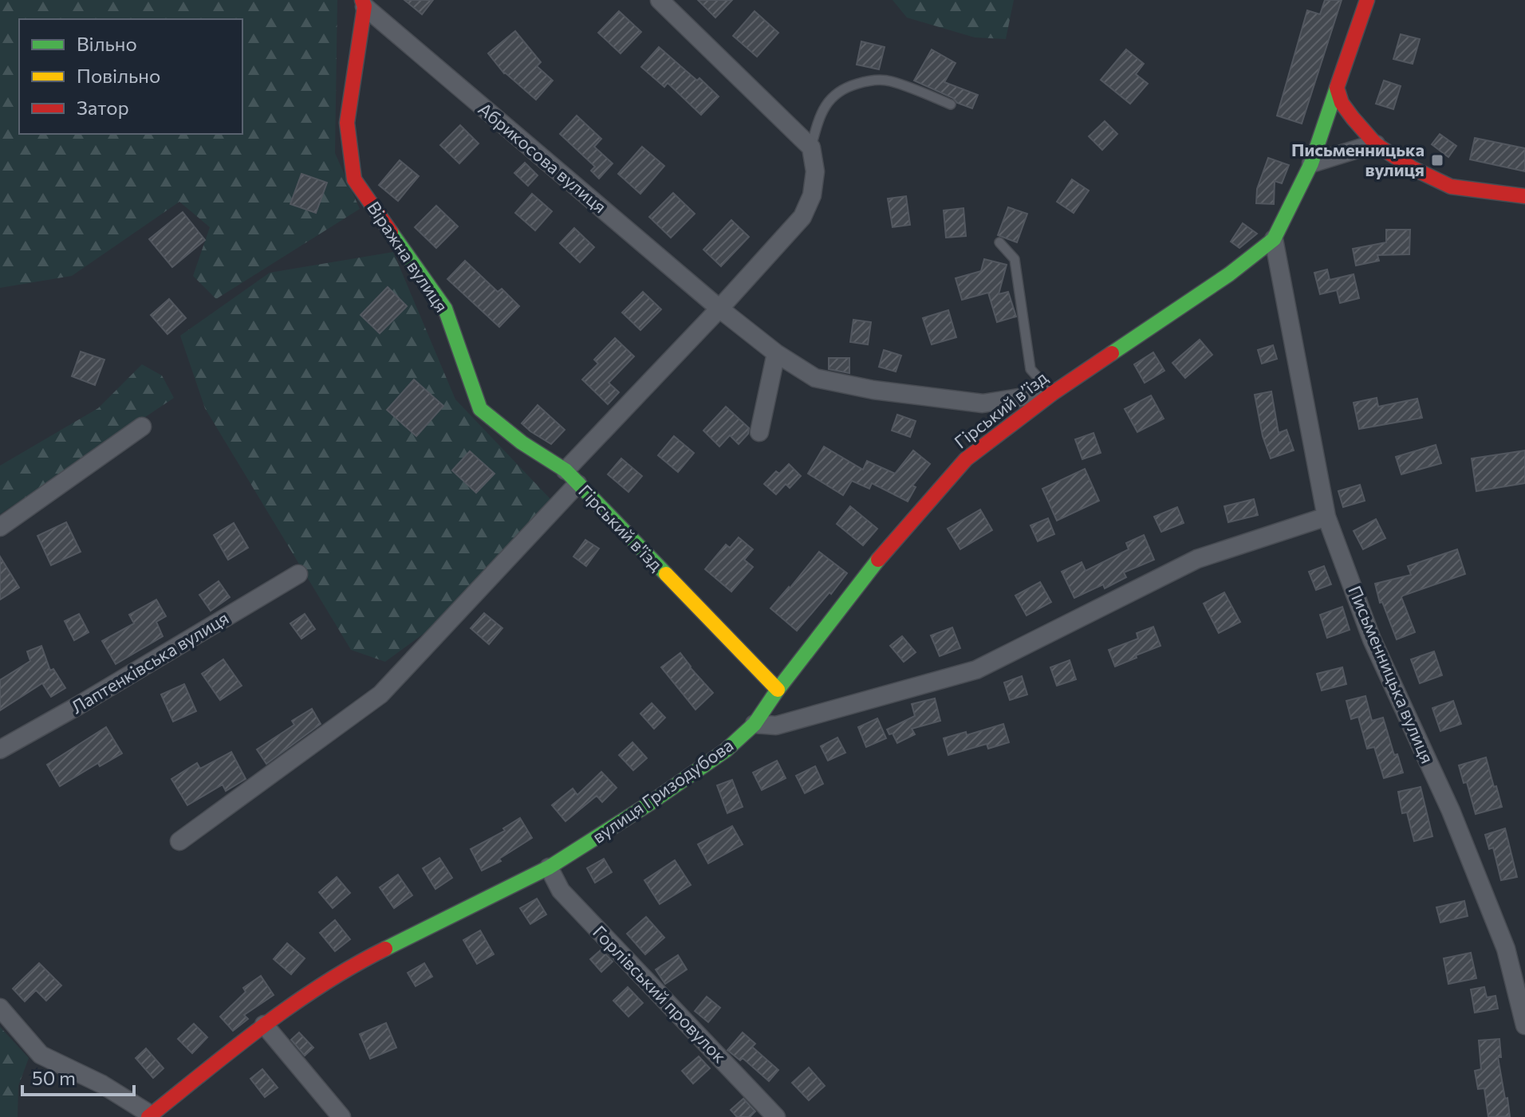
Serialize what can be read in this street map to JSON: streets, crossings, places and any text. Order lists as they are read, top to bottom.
{
  "streets": {
    "street": [
      "Абрикосова вулиця",
      "Віражна вулиця",
      "Гірський в’їзд",
      "Гірський в'їзд",
      "Лаптенківська вулиця",
      "Письменницька вулиця",
      "вулиця Гризодубова",
      "Горлівський провулок"
    ]
  },
  "crossings": [
    ["Абрикосова вулиця", "Віражна вулиця"],
    ["Абрикосова вулиця", "Гірський в'їзд"],
    ["Віражна вулиця", "Гірський в'їзд"],
    ["Гірський в’їзд", "Гірський в'їзд"],
    ["Гірський в’їзд", "Письменницька вулиця"],
    ["Гірський в’їзд", "вулиця Гризодубова"],
    ["вулиця Гризодубова", "Горлівський провулок"]
  ],
  "places": {
    "transit": ["Письменницька вулиця"]
  },
  "legend": ["Вільно", "Повільно", "Затор"],
  "scale_bar": "50 m"
}
